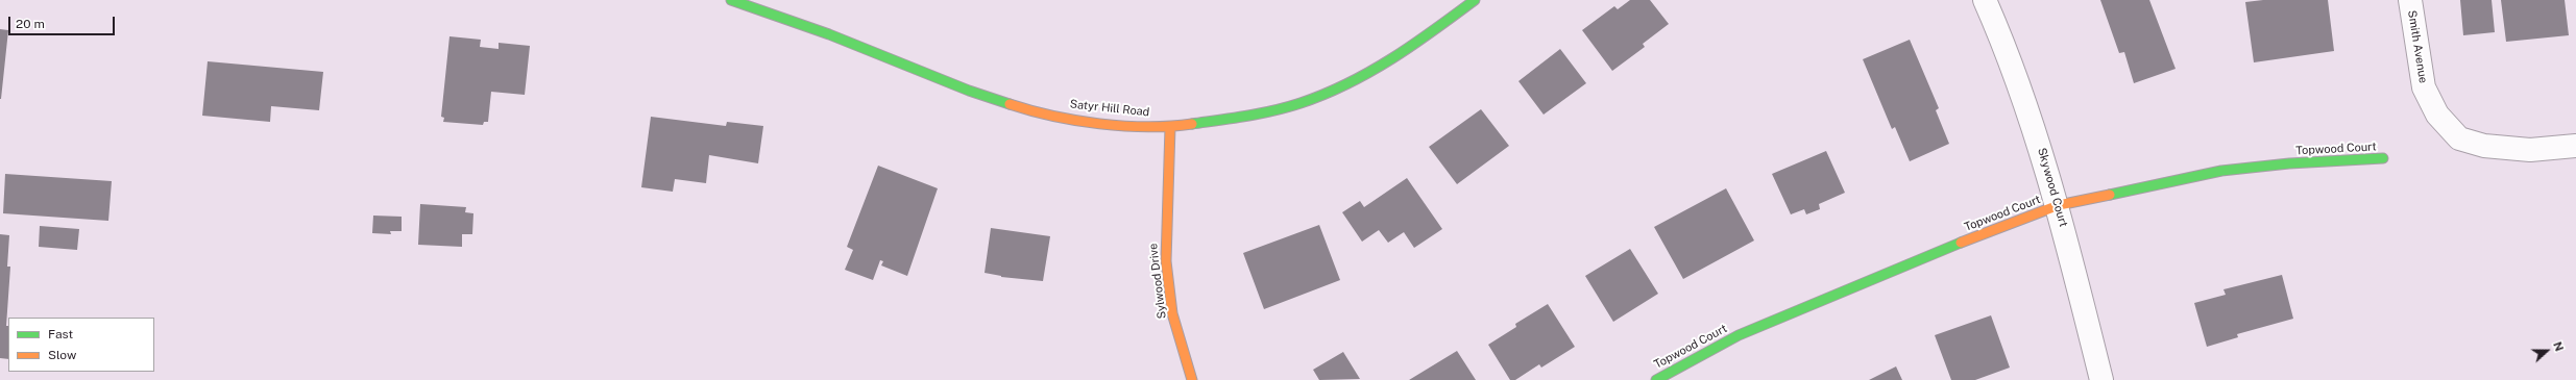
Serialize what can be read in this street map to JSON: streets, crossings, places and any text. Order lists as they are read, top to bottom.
{
  "streets": {
    "street": [
      "Smith Avenue",
      "Satyr Hill Road",
      "Topwood Court",
      "Skywood Court",
      "Sylwood Drive"
    ]
  },
  "crossings": [
    ["Satyr Hill Road", "Sylwood Drive"],
    ["Topwood Court", "Skywood Court"]
  ],
  "legend": ["Fast", "Slow"],
  "scale_bar": "20 m",
  "north": "right"
}
